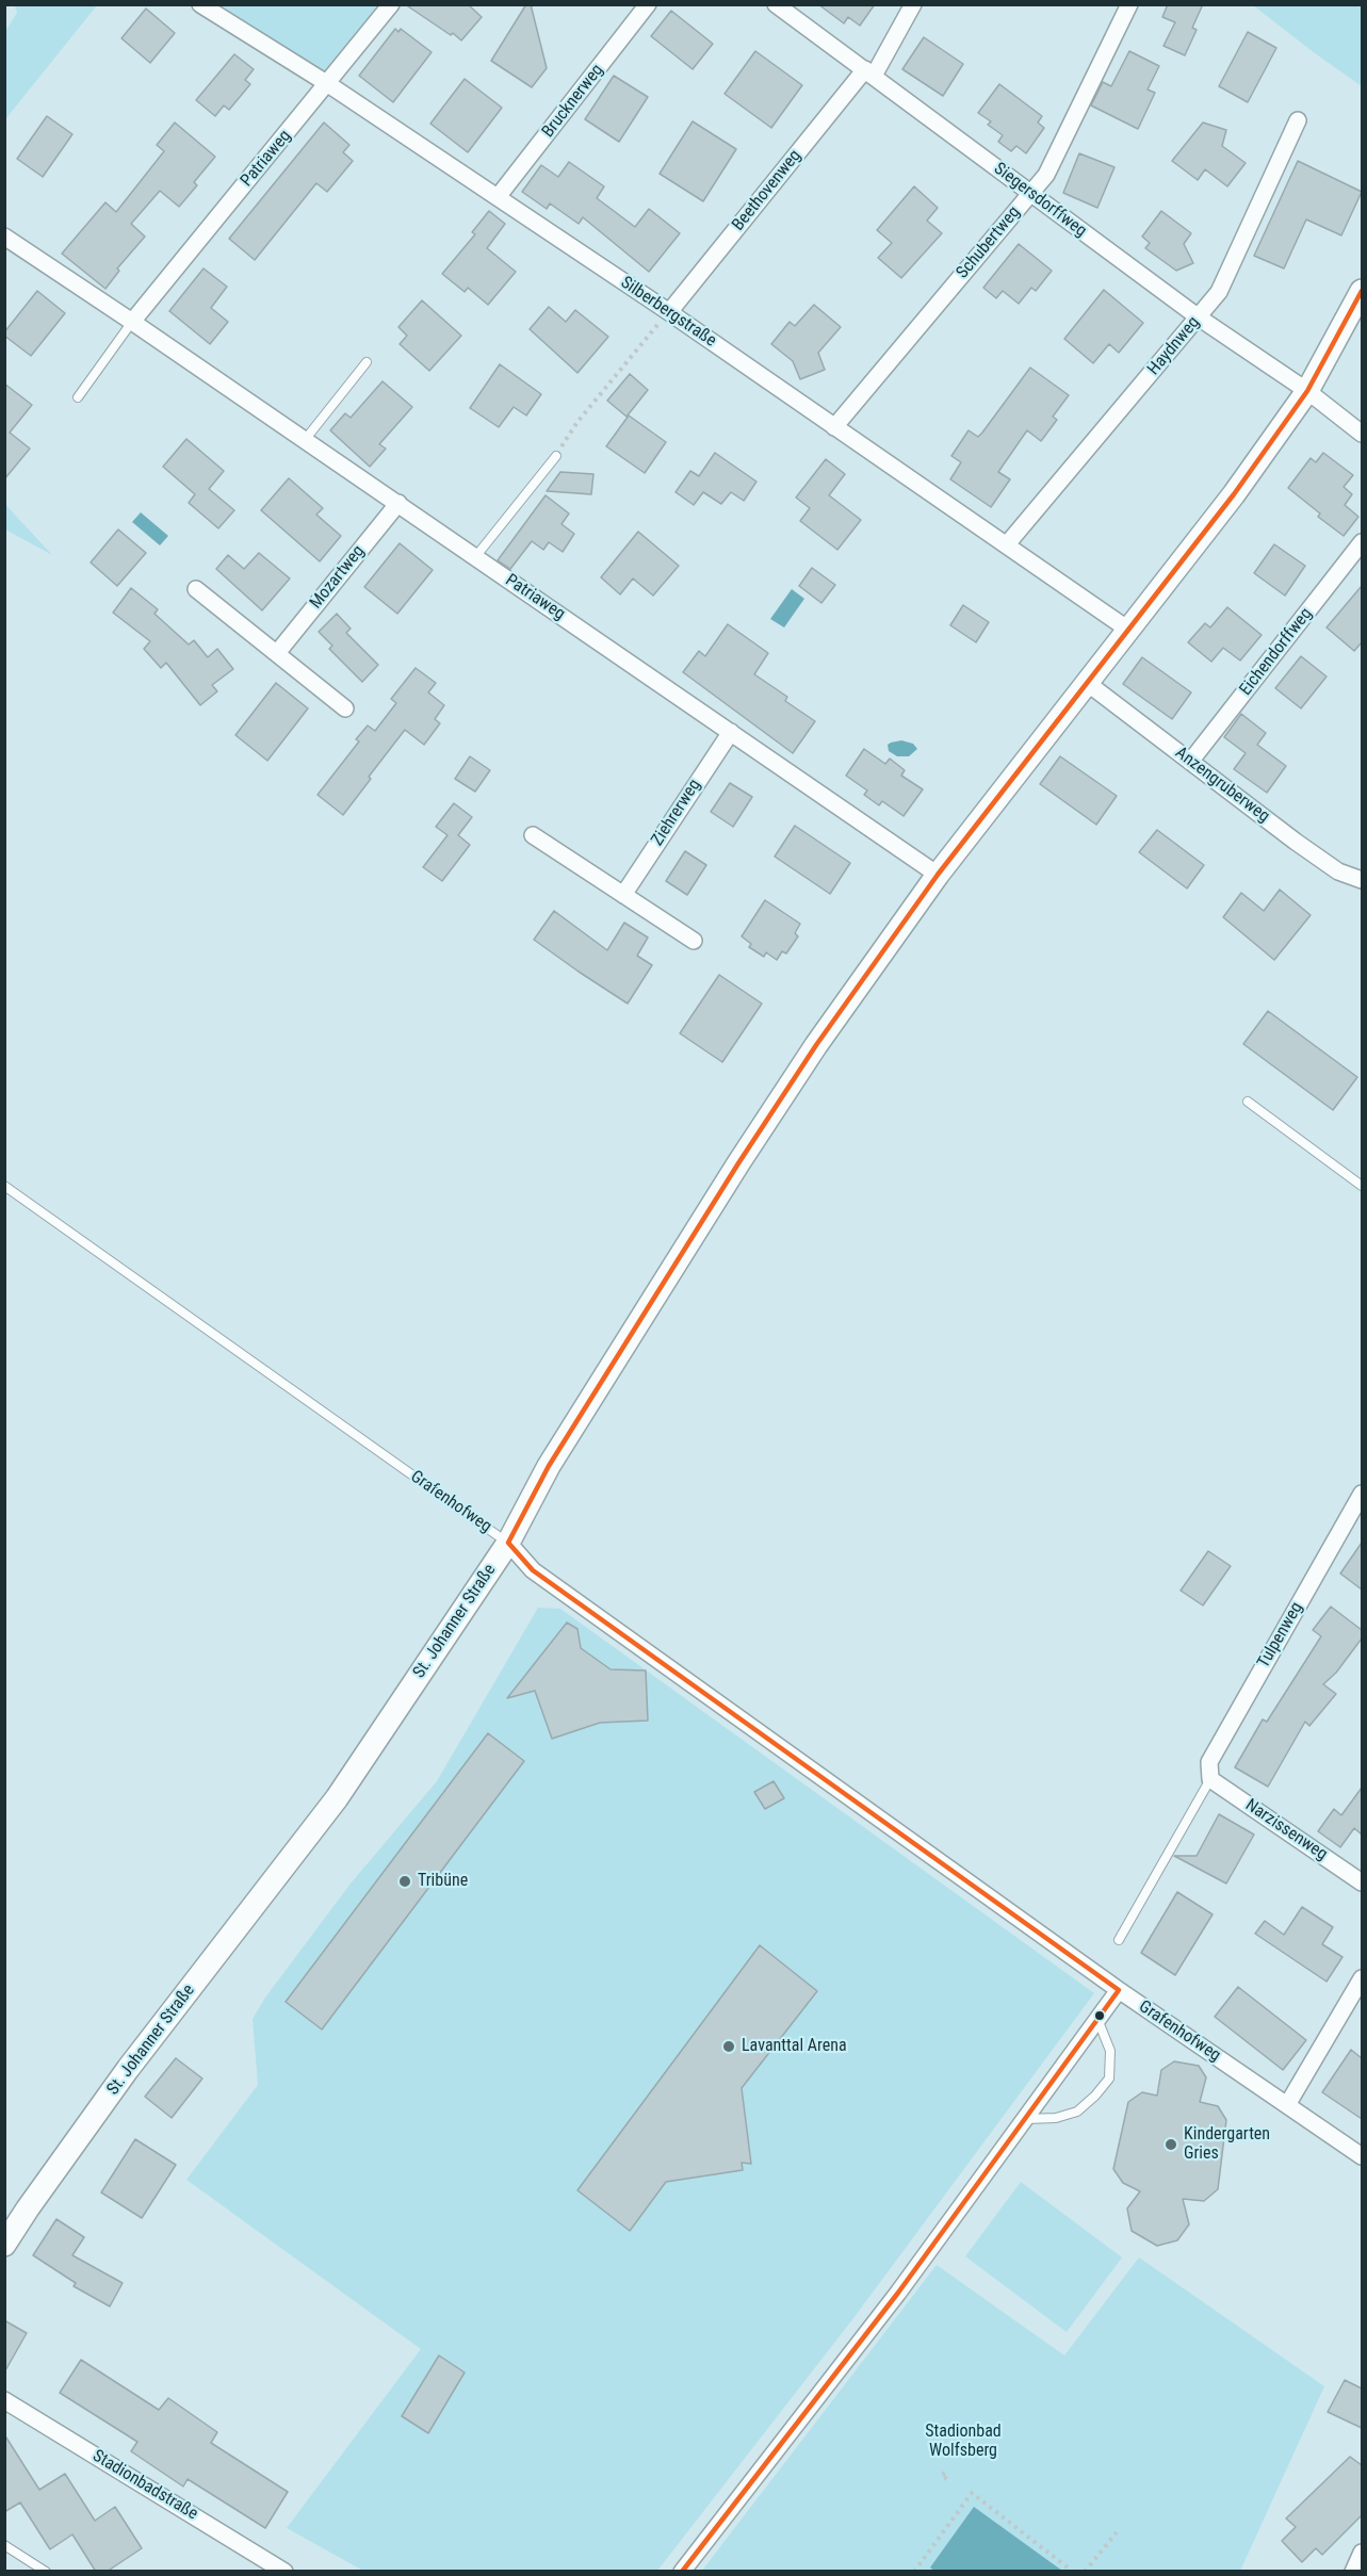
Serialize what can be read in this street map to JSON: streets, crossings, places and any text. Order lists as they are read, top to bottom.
{
  "streets": {
    "street": [
      "Brucknerweg",
      "Patriaweg",
      "Beethovenweg",
      "Siegersdorffweg",
      "Schubertweg",
      "Silberbergstraße",
      "Haydnweg",
      "Mozartweg",
      "Eichendorffweg",
      "Anzengruberweg",
      "Ziehrerweg",
      "Grafenhofweg",
      "St. Johanner Straße",
      "Tulpenweg",
      "Narzissenweg",
      "Stadionbadstraße"
    ]
  },
  "crossings": [
    ["Brucknerweg", "Silberbergstraße"],
    ["Patriaweg", "Silberbergstraße"],
    ["Patriaweg", "Mozartweg"],
    ["Patriaweg", "Ziehrerweg"],
    ["Patriaweg", "St. Johanner Straße"],
    ["Beethovenweg", "Siegersdorffweg"],
    ["Beethovenweg", "Silberbergstraße"],
    ["Siegersdorffweg", "Schubertweg"],
    ["Siegersdorffweg", "Haydnweg"],
    ["Siegersdorffweg", "St. Johanner Straße"],
    ["Schubertweg", "Silberbergstraße"],
    ["Silberbergstraße", "Haydnweg"],
    ["Silberbergstraße", "St. Johanner Straße"],
    ["Eichendorffweg", "Anzengruberweg"],
    ["Anzengruberweg", "St. Johanner Straße"],
    ["Grafenhofweg", "St. Johanner Straße"],
    ["Tulpenweg", "Narzissenweg"]
  ],
  "parks": ["Stadionbad Wolfsberg"],
  "places": ["Tribüne", "Lavanttal Arena", "Kindergarten Gries"]
}
